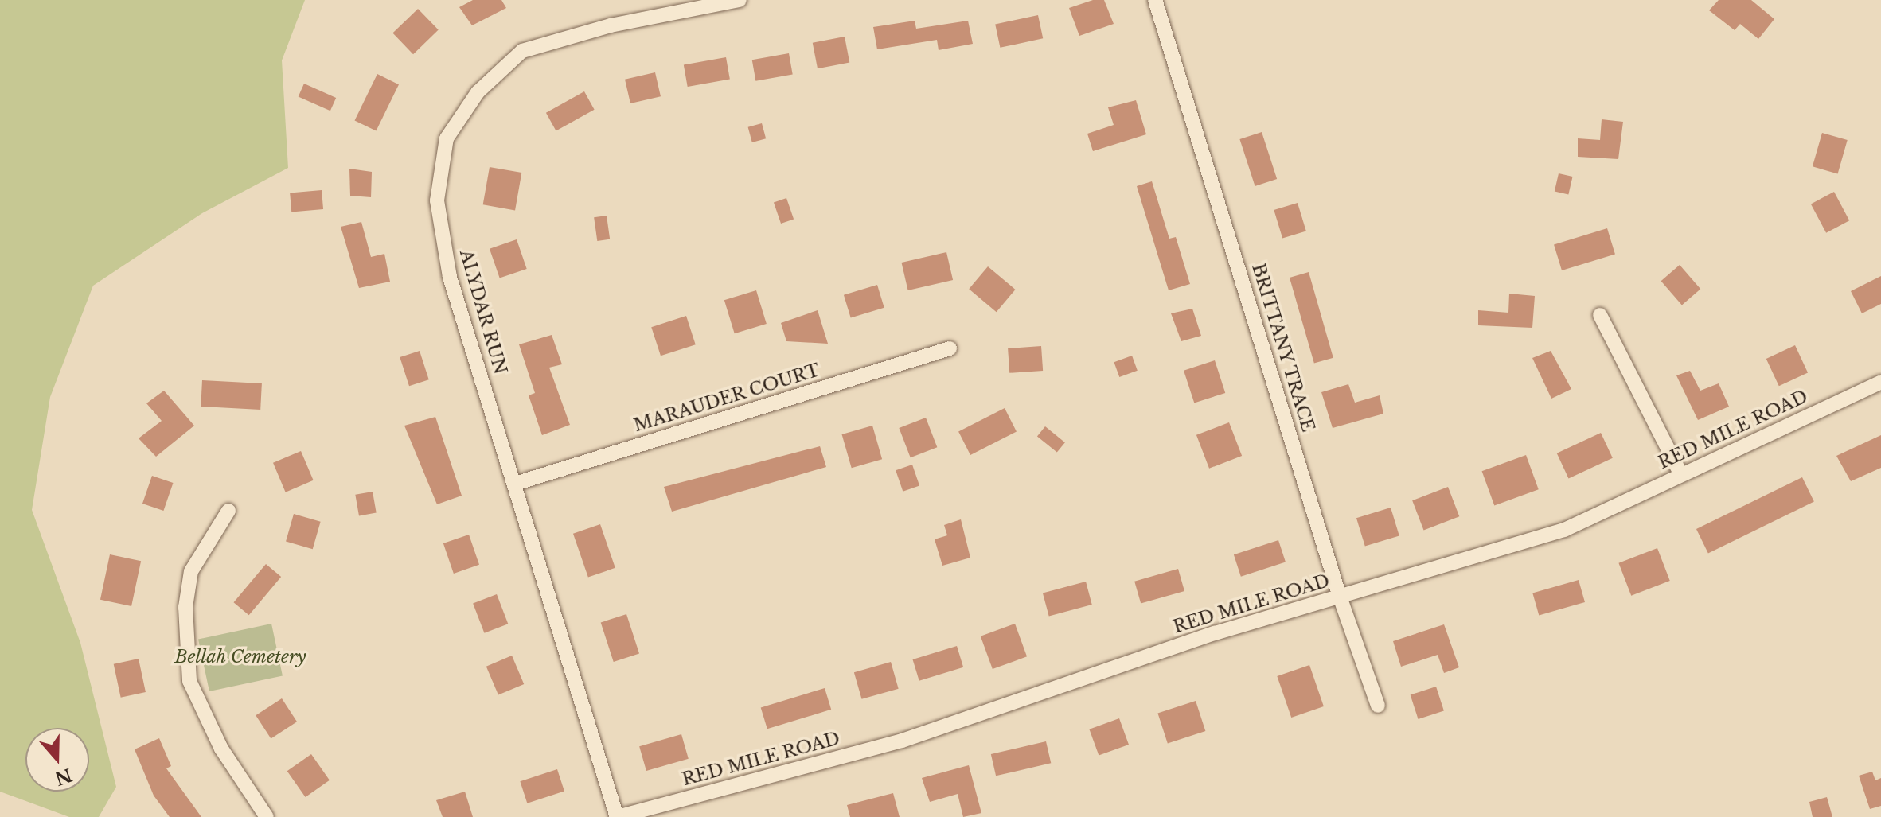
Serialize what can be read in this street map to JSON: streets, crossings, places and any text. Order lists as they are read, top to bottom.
{
  "streets": {
    "street": [
      "ALYDAR RUN",
      "BRITTANY TRACE",
      "MARAUDER COURT",
      "RED MILE ROAD"
    ]
  },
  "crossings": [
    ["ALYDAR RUN", "MARAUDER COURT"],
    ["ALYDAR RUN", "RED MILE ROAD"],
    ["BRITTANY TRACE", "RED MILE ROAD"]
  ],
  "parks": ["Bellah Cemetery"],
  "north": "bottom"
}
